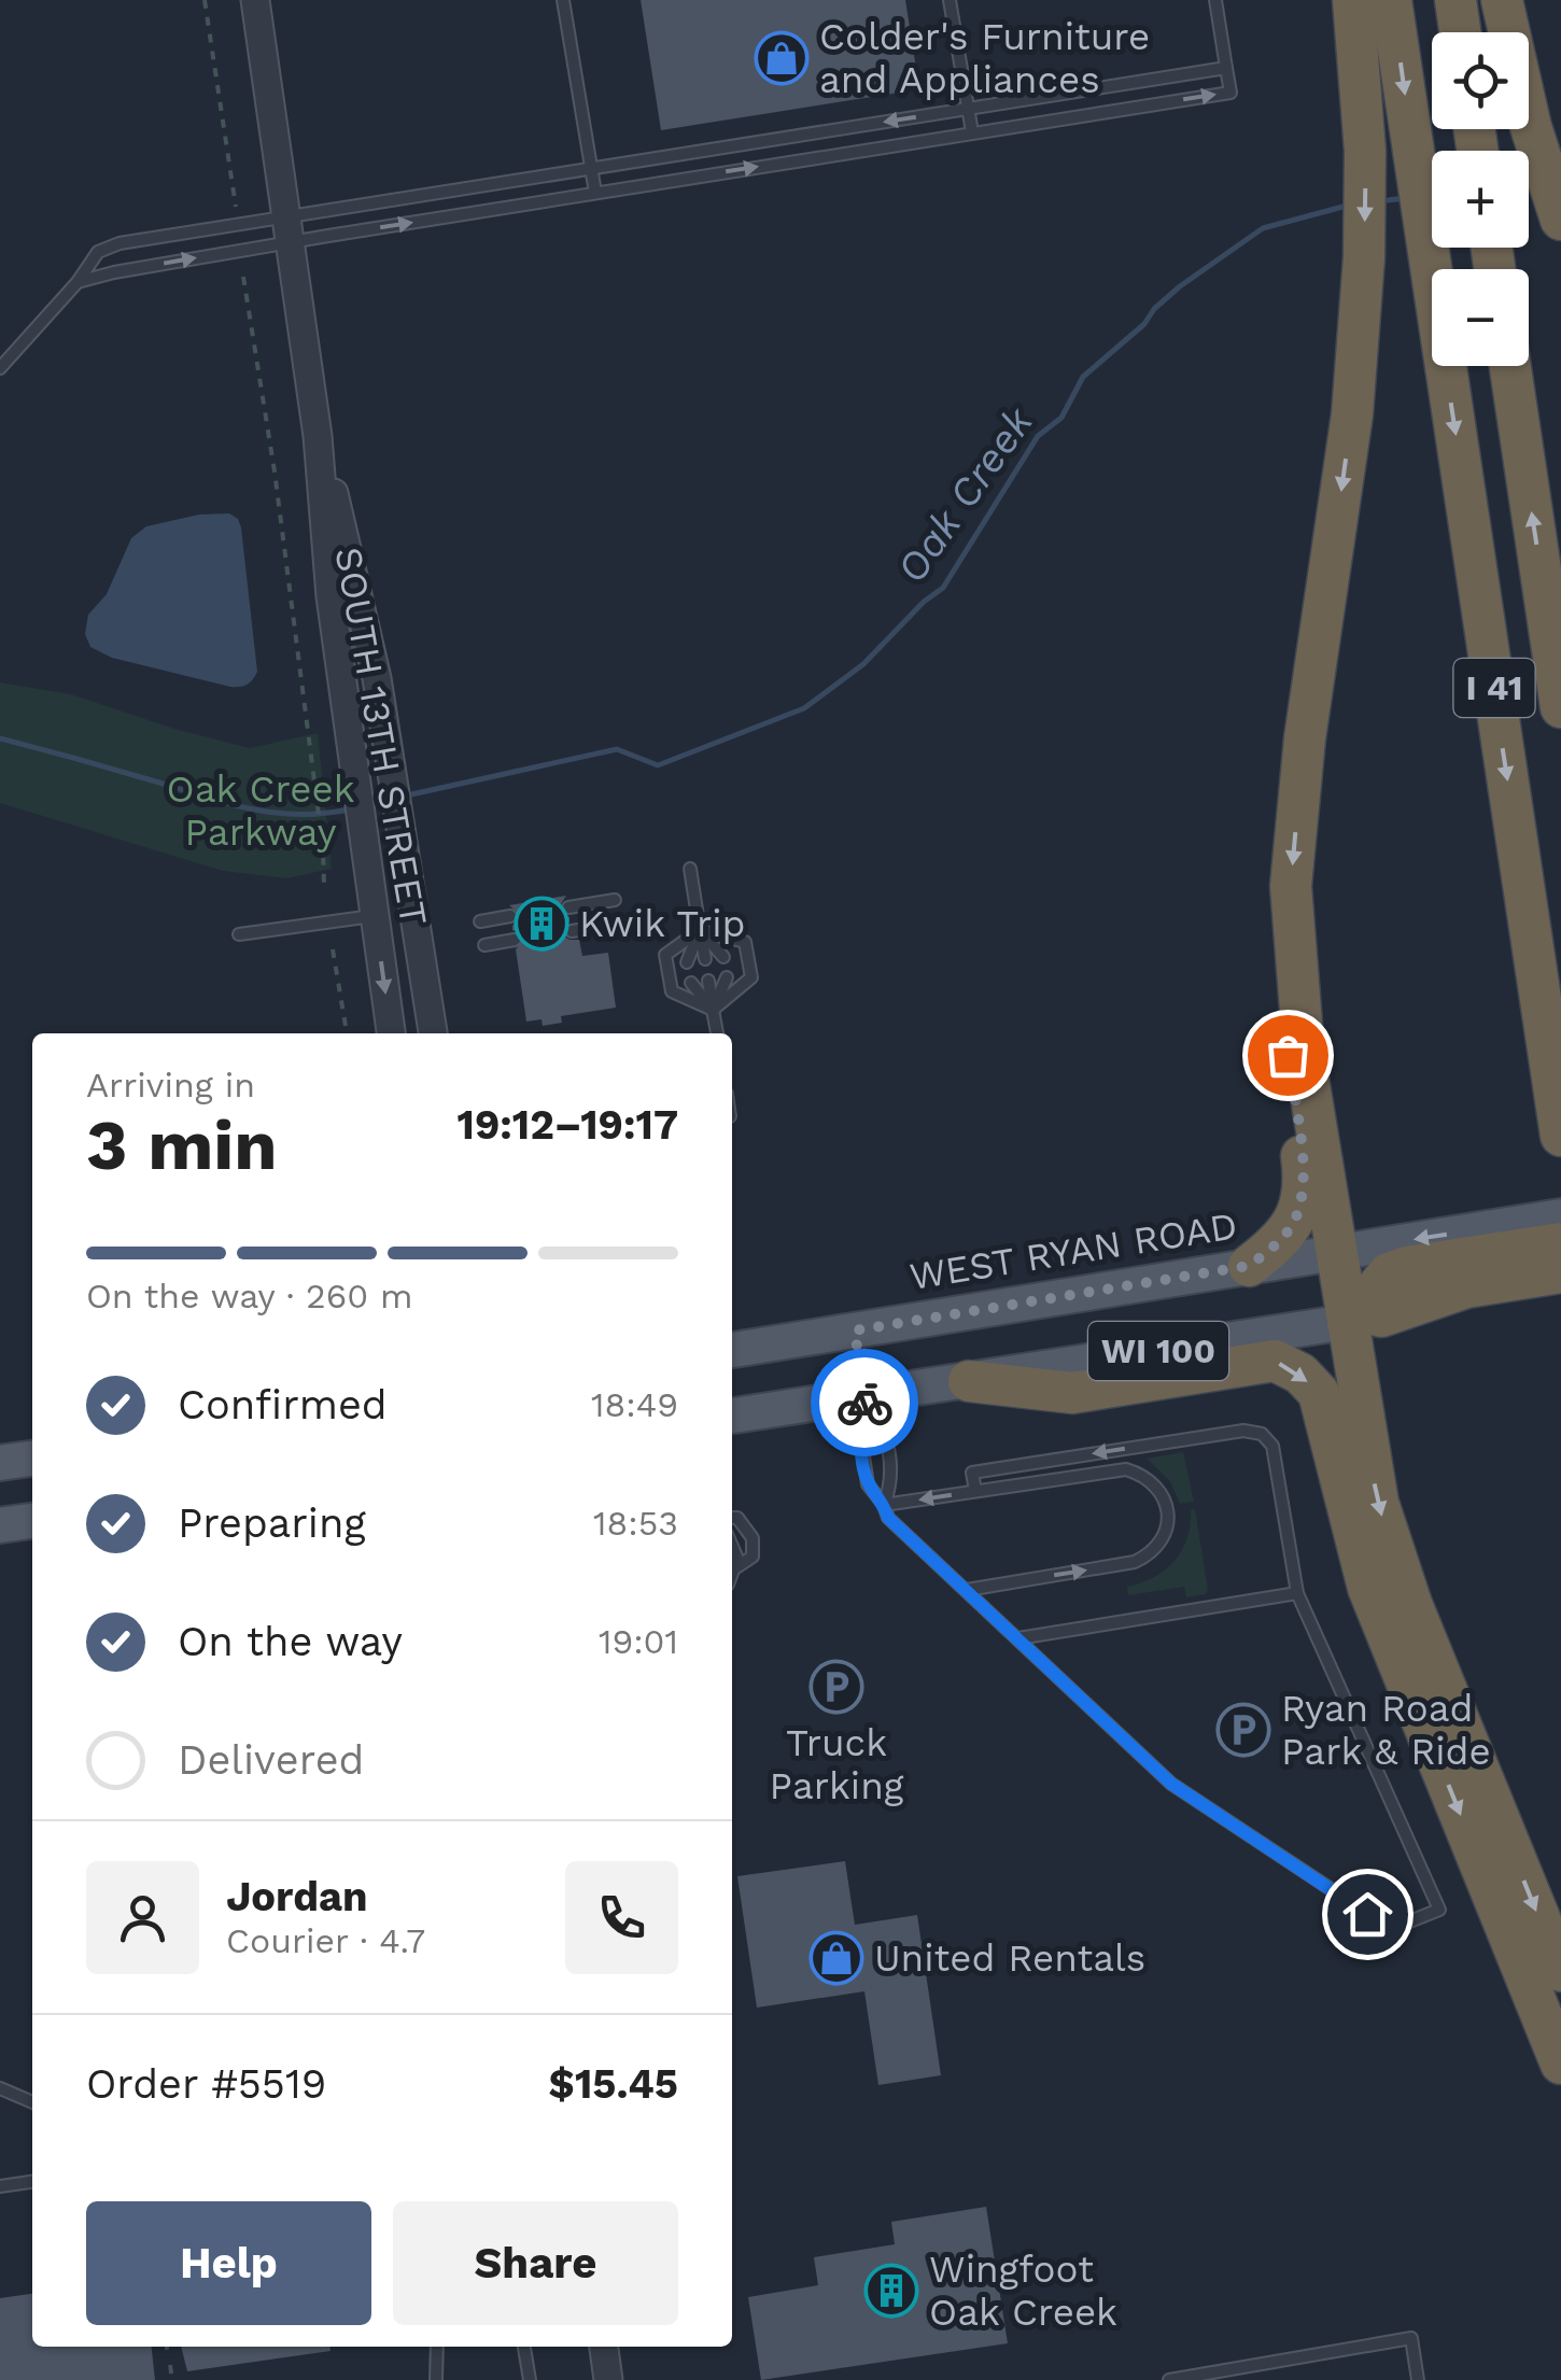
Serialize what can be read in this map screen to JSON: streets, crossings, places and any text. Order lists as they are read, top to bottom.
{
  "streets": {
    "highway": ["I 41"],
    "main road": ["WEST RYAN ROAD", "WI 100"],
    "street": ["SOUTH 13TH STREET"]
  },
  "water": ["Oak Creek"],
  "parks": ["Oak Creek Parkway"],
  "places": {
    "shop": ["Colder's Furniture and Appliances", "United Rentals"],
    "building": ["Kwik Trip", "Wingfoot Oak Creek"],
    "parking": ["Truck Parking", "Ryan Road Park & Ride"]
  },
  "page": {
    "map_buttons": ["+", "−"],
    "heading": ["3 min", "Arriving in", "19:12–19:17"],
    "panel": [
      "Jordan",
      "Courier · 4.7",
      "Order #5519",
      "$15.45"
    ],
    "bar": "On the way · 260 m",
    "list": [
      ["Confirmed", "18:49"],
      ["Preparing", "18:53"],
      ["On the way", "19:01"],
      "Delivered"
    ],
    "buttons": ["Help", "Share"]
  }
}
